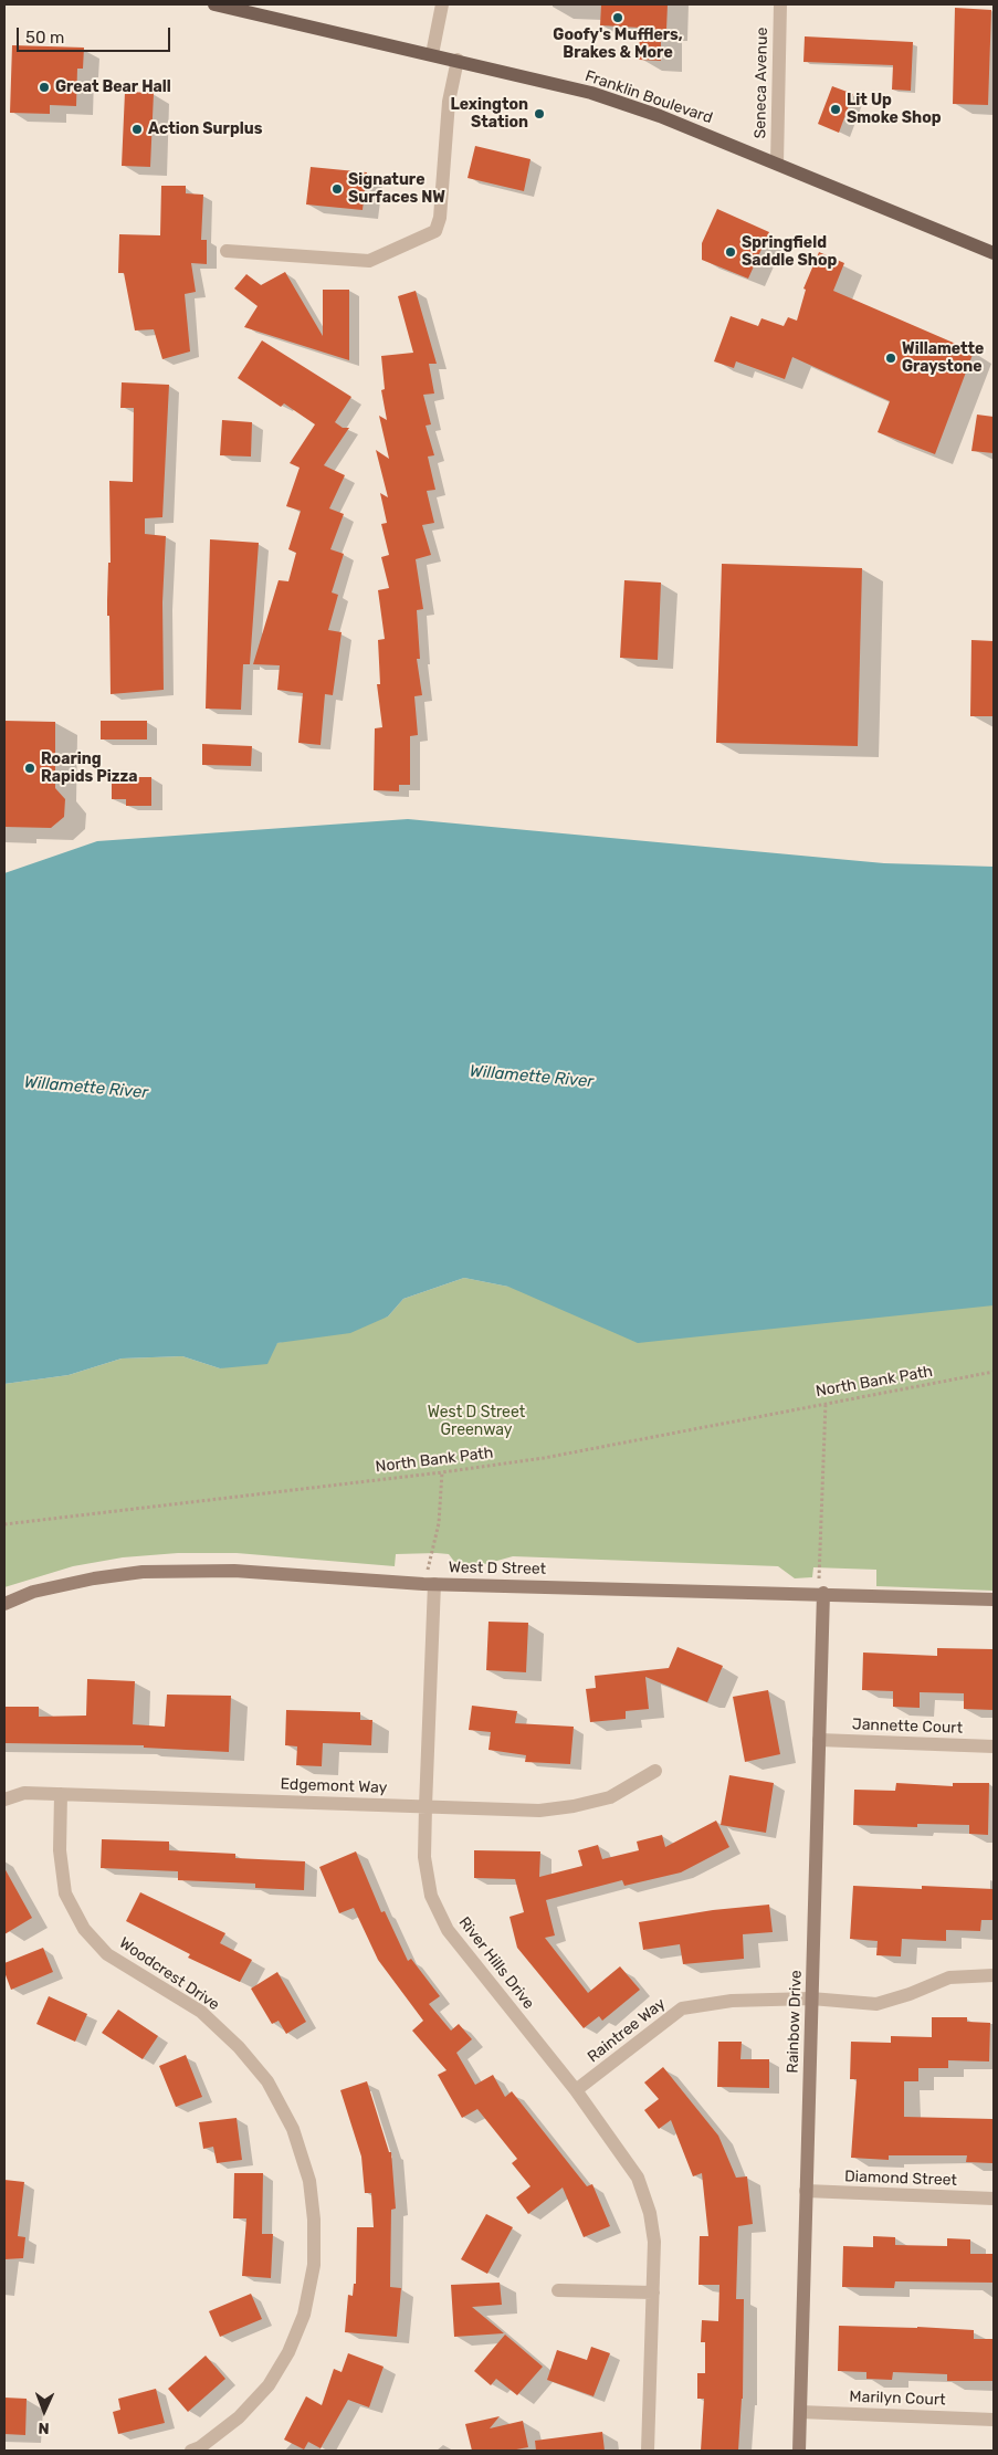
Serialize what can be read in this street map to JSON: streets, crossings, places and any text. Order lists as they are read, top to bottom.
{
  "streets": {
    "main road": ["Franklin Boulevard"],
    "street": [
      "Seneca Avenue",
      "West D Street",
      "Jannette Court",
      "Edgemont Way",
      "River Hills Drive",
      "Woodcrest Drive",
      "Rainbow Drive",
      "Raintree Way",
      "Diamond Street",
      "Marilyn Court"
    ],
    "path": ["North Bank Path"]
  },
  "crossings": [
    ["Seneca Avenue", "Franklin Boulevard"],
    ["West D Street", "River Hills Drive"],
    ["West D Street", "Rainbow Drive"],
    ["Jannette Court", "Rainbow Drive"],
    ["Edgemont Way", "River Hills Drive"],
    ["Edgemont Way", "Woodcrest Drive"],
    ["River Hills Drive", "Raintree Way"],
    ["Rainbow Drive", "Raintree Way"],
    ["Rainbow Drive", "Diamond Street"],
    ["Rainbow Drive", "Marilyn Court"]
  ],
  "water": ["Willamette River"],
  "parks": ["West D Street Greenway"],
  "places": [
    "Goofy's Mufflers, Brakes & More",
    "Great Bear Hall",
    "Lit Up Smoke Shop",
    "Lexington Station",
    "Action Surplus",
    "Signature Surfaces NW",
    "Springfield Saddle Shop",
    "Willamette Graystone",
    "Roaring Rapids Pizza"
  ],
  "scale_bar": "50 m",
  "north": "bottom"
}
